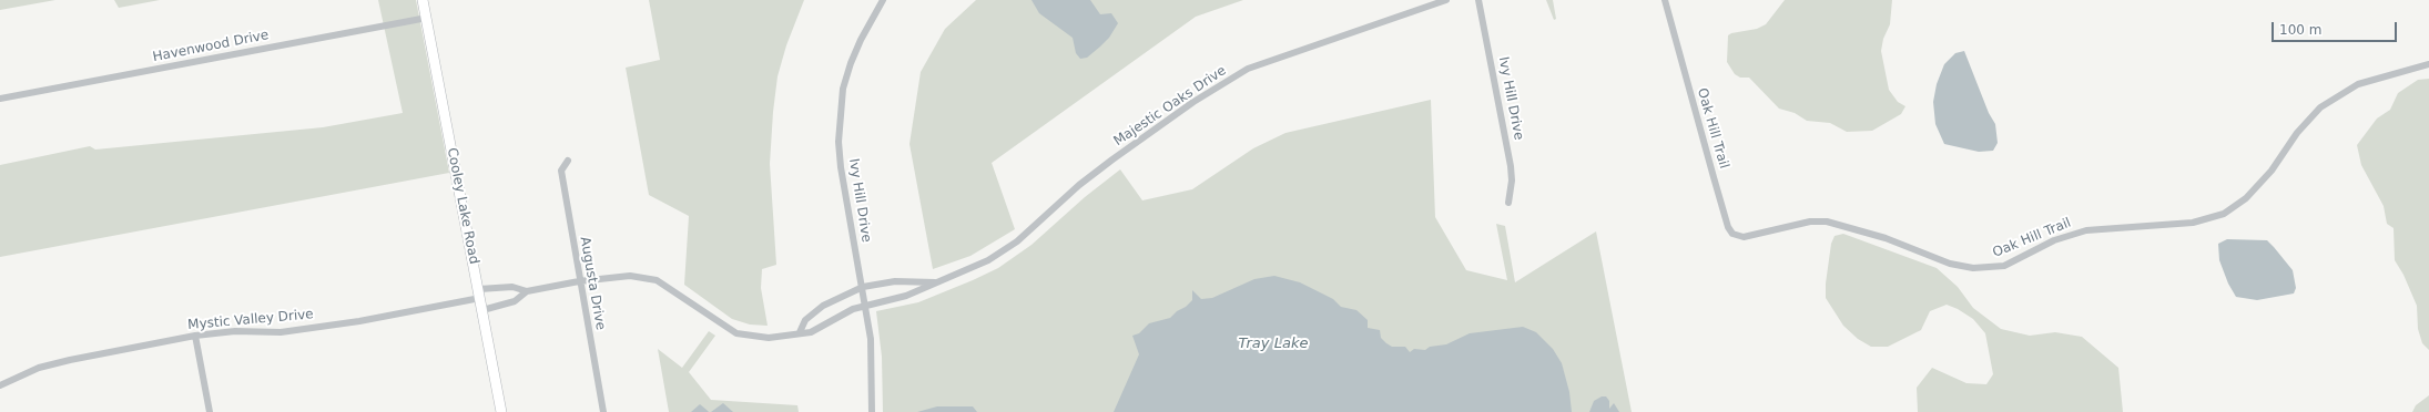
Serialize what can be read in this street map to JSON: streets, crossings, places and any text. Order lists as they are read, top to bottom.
{
  "streets": {
    "street": [
      "Havenwood Drive",
      "Ivy Hill Drive",
      "Majestic Oaks Drive",
      "Oak Hill Trail",
      "Cooley Lake Road",
      "Augusta Drive",
      "Mystic Valley Drive"
    ]
  },
  "crossings": [
    ["Havenwood Drive", "Cooley Lake Road"],
    ["Ivy Hill Drive", "Majestic Oaks Drive"],
    ["Majestic Oaks Drive", "Cooley Lake Road"],
    ["Majestic Oaks Drive", "Augusta Drive"],
    ["Majestic Oaks Drive", "Mystic Valley Drive"],
    ["Cooley Lake Road", "Mystic Valley Drive"]
  ],
  "water": ["Tray Lake"],
  "scale_bar": "100 m"
}
